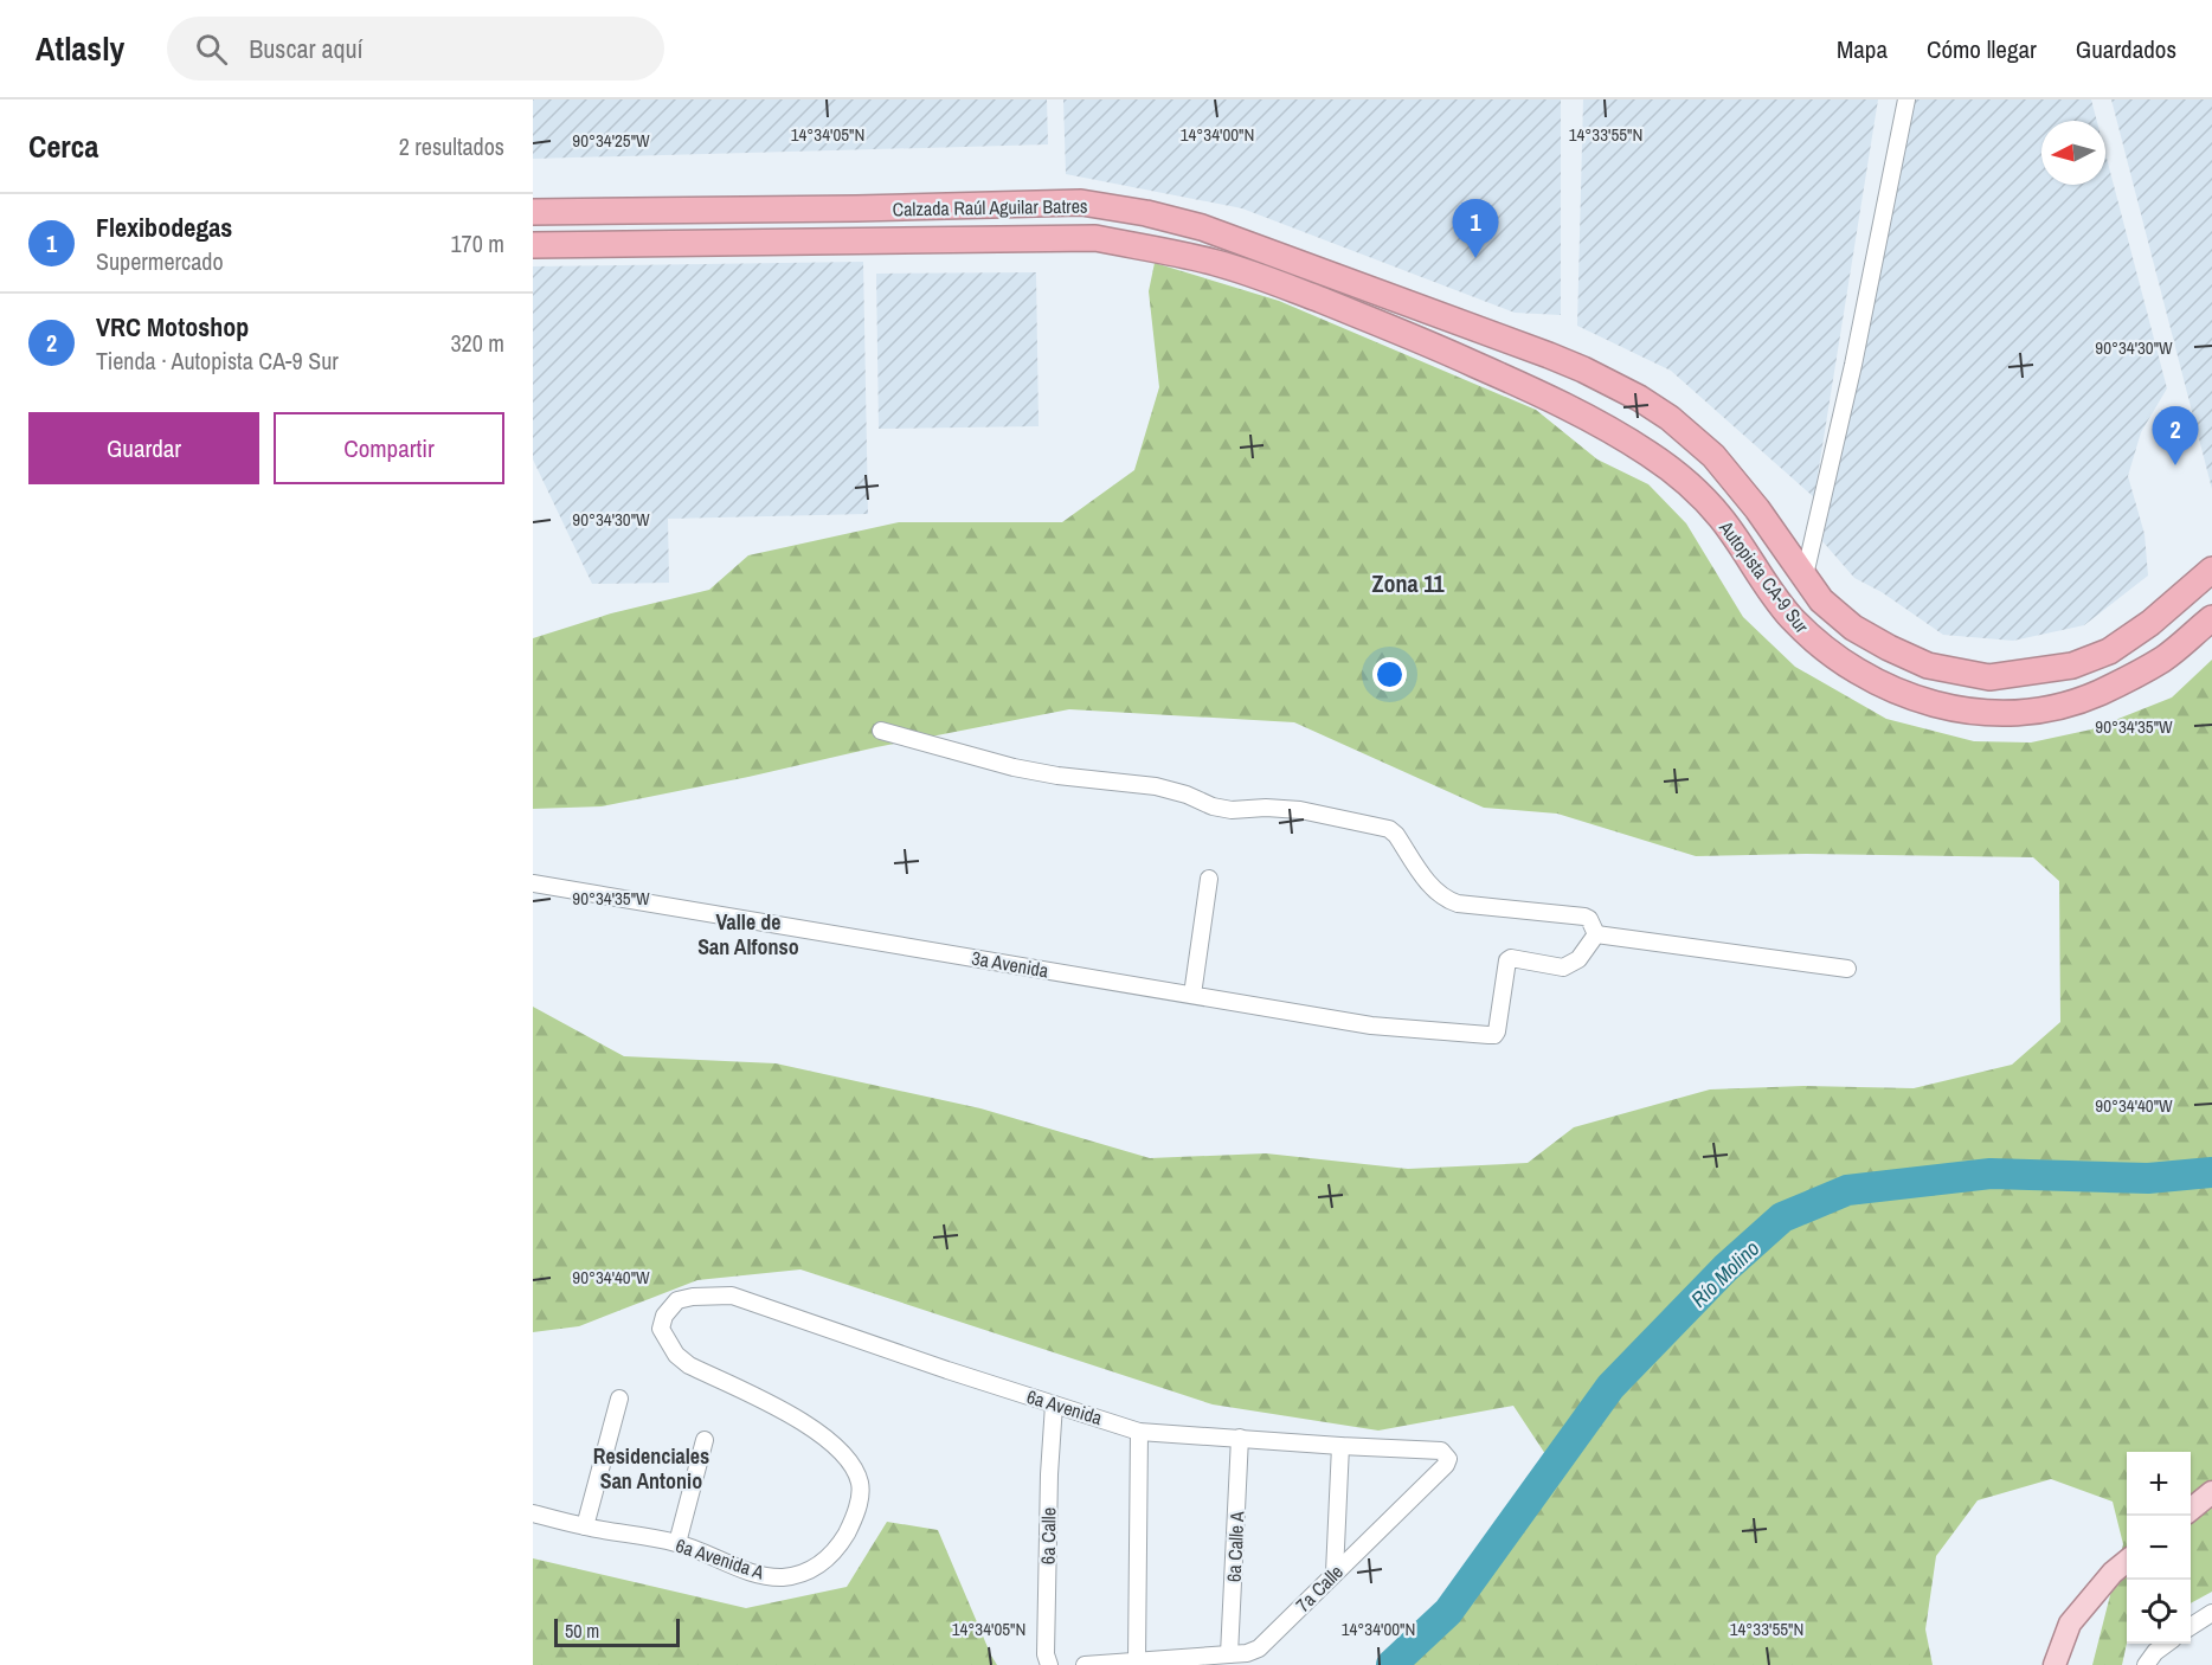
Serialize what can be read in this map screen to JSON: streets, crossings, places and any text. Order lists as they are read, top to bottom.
{
  "streets": {
    "highway": ["Calzada Raúl Aguilar Batres", "Autopista CA-9 Sur"],
    "street": [
      "3a Avenida",
      "6a Avenida",
      "6a Calle",
      "6a Calle A",
      "6a Avenida A",
      "7a Calle"
    ]
  },
  "crossings": [
    ["Calzada Raúl Aguilar Batres", "Autopista CA-9 Sur"],
    ["6a Avenida", "6a Calle"],
    ["6a Avenida", "6a Calle A"],
    ["6a Avenida", "6a Avenida A"],
    ["6a Avenida", "7a Calle"],
    ["6a Calle A", "7a Calle"]
  ],
  "districts": ["Zona 11", "Valle de San Alfonso", "Residenciales San Antonio"],
  "water": ["Río Molino"],
  "scale_bar": "50 m",
  "north": "left",
  "page": {
    "header": "Atlasly",
    "search": "Buscar aquí",
    "nav": ["Mapa", "Cómo llegar", "Guardados"],
    "heading": ["Cerca", "2 resultados"],
    "list": [
      {
        "mark": "1",
        "name": "Flexibodegas",
        "note": "Supermercado",
        "value": "170 m"
      },
      {
        "mark": "2",
        "name": "VRC Motoshop",
        "note": "Tienda · Autopista CA-9 Sur",
        "value": "320 m"
      }
    ],
    "pins": ["1", "2"],
    "buttons": ["Guardar", "Compartir"],
    "map_buttons": ["+", "−"],
    "scale": "50 m"
  },
  "coordinates": [
    "14°34'05\"N",
    "14°34'00\"N",
    "14°33'55\"N",
    "90°34'25\"W",
    "90°34'30\"W",
    "90°34'35\"W",
    "90°34'40\"W"
  ]
}
